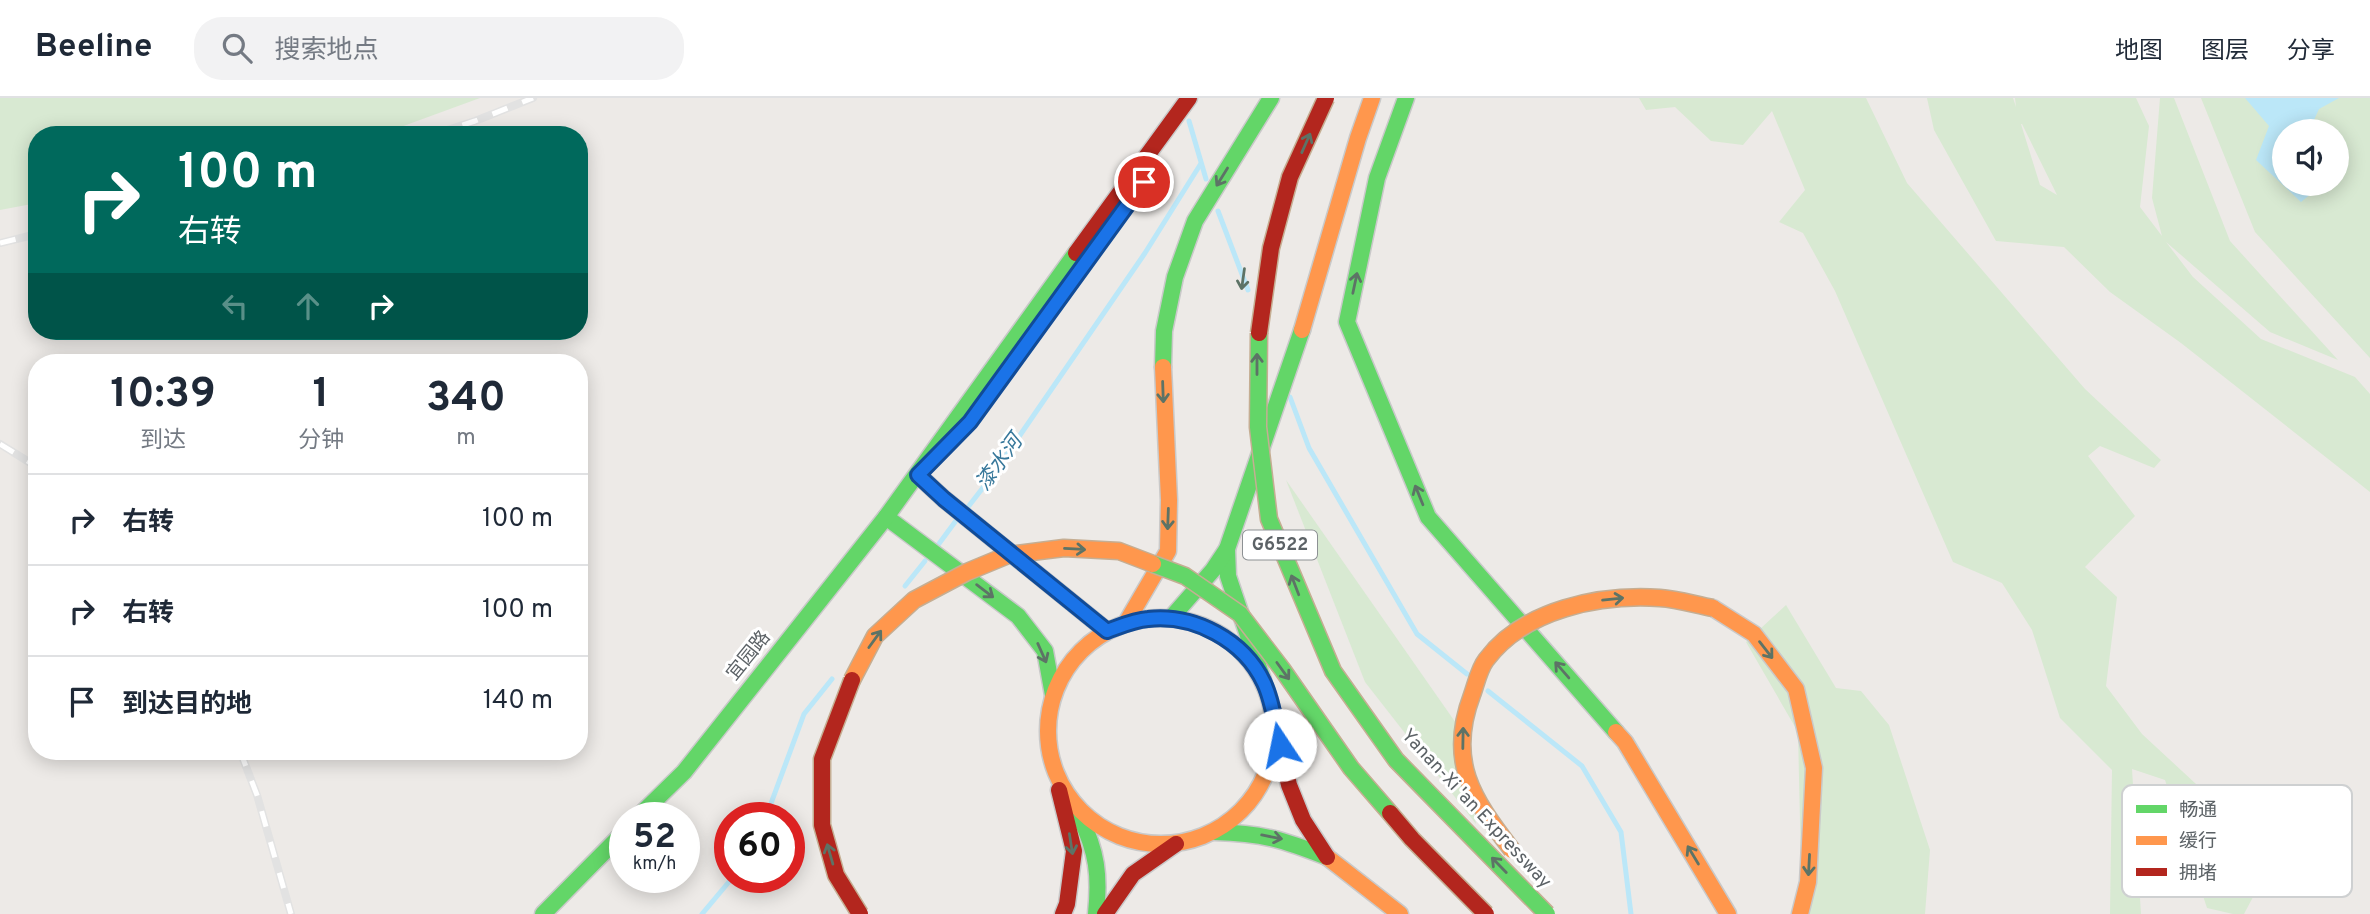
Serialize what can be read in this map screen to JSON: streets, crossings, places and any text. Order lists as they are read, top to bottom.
{
  "streets": {
    "main road": ["G6522", "宜园路", "Yanan-Xi 'an Expressway"]
  },
  "water": ["漆水河"],
  "legend": ["畅通", "缓行", "拥堵"],
  "page": {
    "header": "Beeline",
    "search": "搜索地点",
    "nav": ["地图", "图层", "分享"],
    "turn": ["100 m", "右转"],
    "eta": [
      "10:39",
      "到达",
      "1",
      "分钟",
      "340",
      "m"
    ],
    "list": [
      {
        "name": "右转",
        "value": "100 m"
      },
      {
        "name": "右转",
        "value": "100 m"
      },
      {
        "name": "到达目的地",
        "value": "140 m"
      }
    ],
    "speed": "52 km/h",
    "limit": "60"
  }
}
